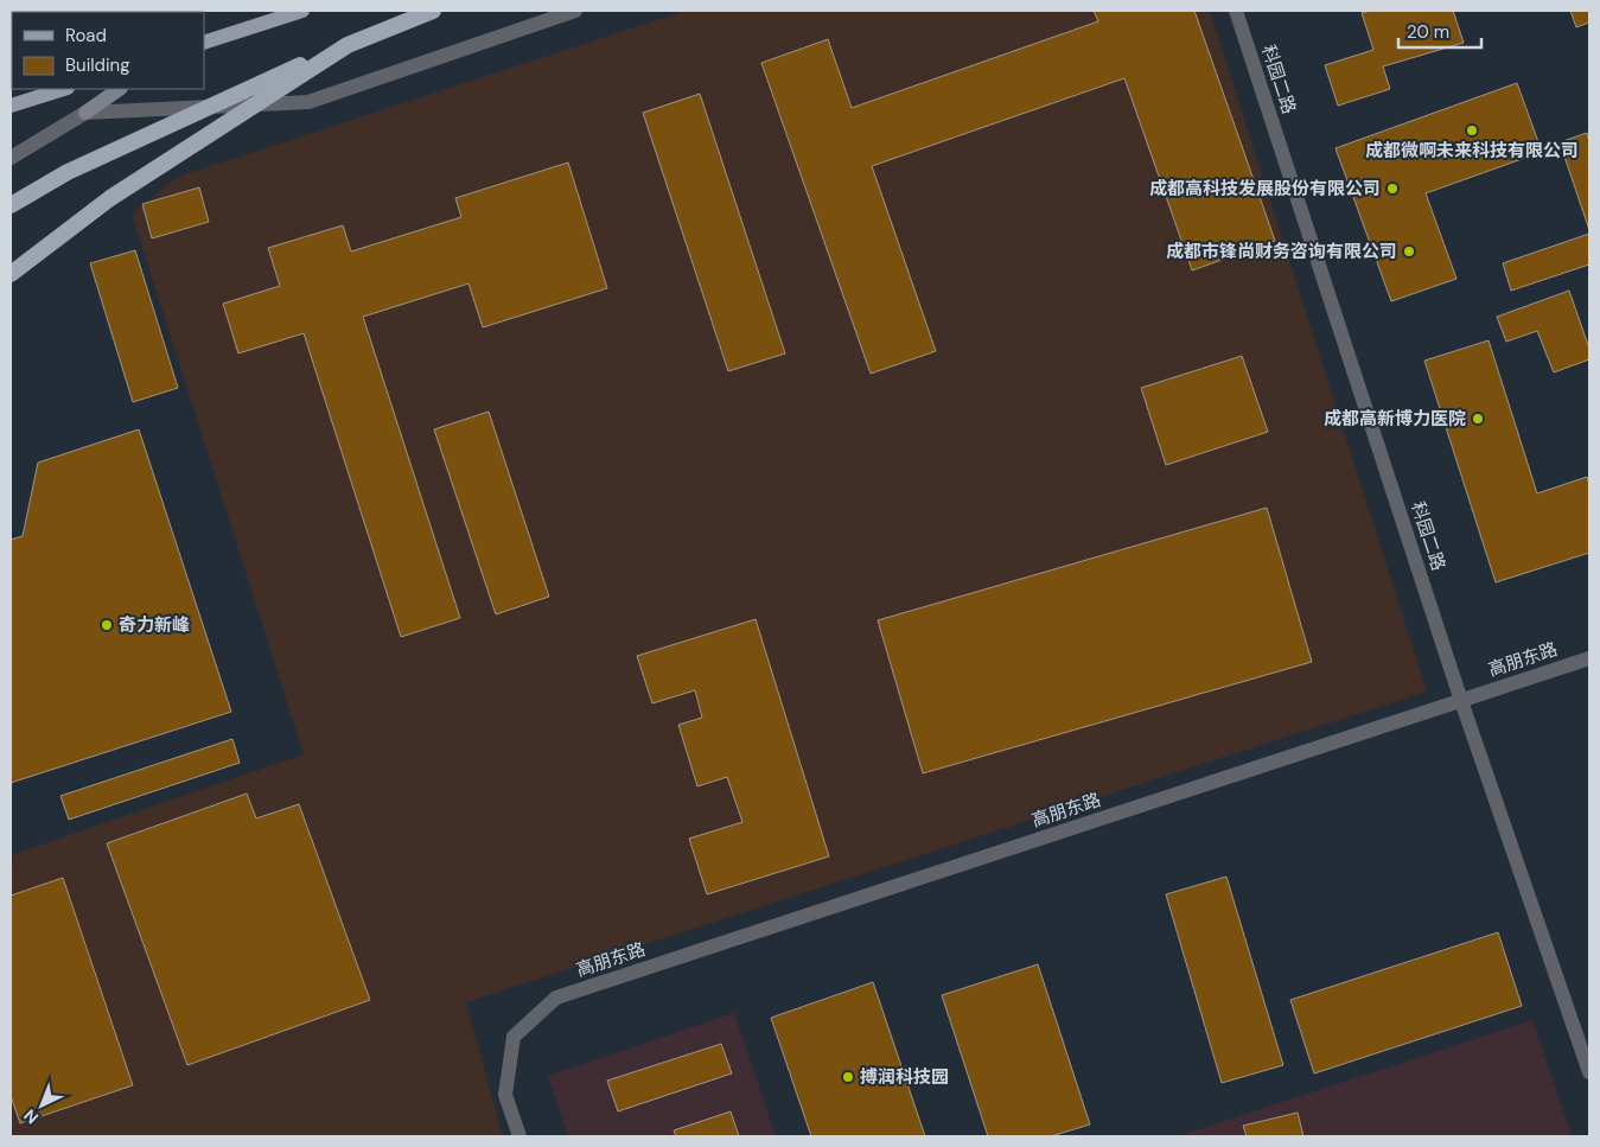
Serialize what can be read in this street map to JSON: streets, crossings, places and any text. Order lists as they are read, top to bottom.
{
  "streets": {
    "street": ["科园二路", "高朋东路"]
  },
  "crossings": [
    ["科园二路", "高朋东路"]
  ],
  "places": [
    "成都微啊未来科技有限公司",
    "成都高科技发展股份有限公司",
    "成都市锋尚财务咨询有限公司",
    "成都高新博力医院",
    "奇力新峰",
    "搏润科技园"
  ],
  "legend": ["Road", "Building"],
  "scale_bar": "20 m",
  "north": "bottom left"
}
